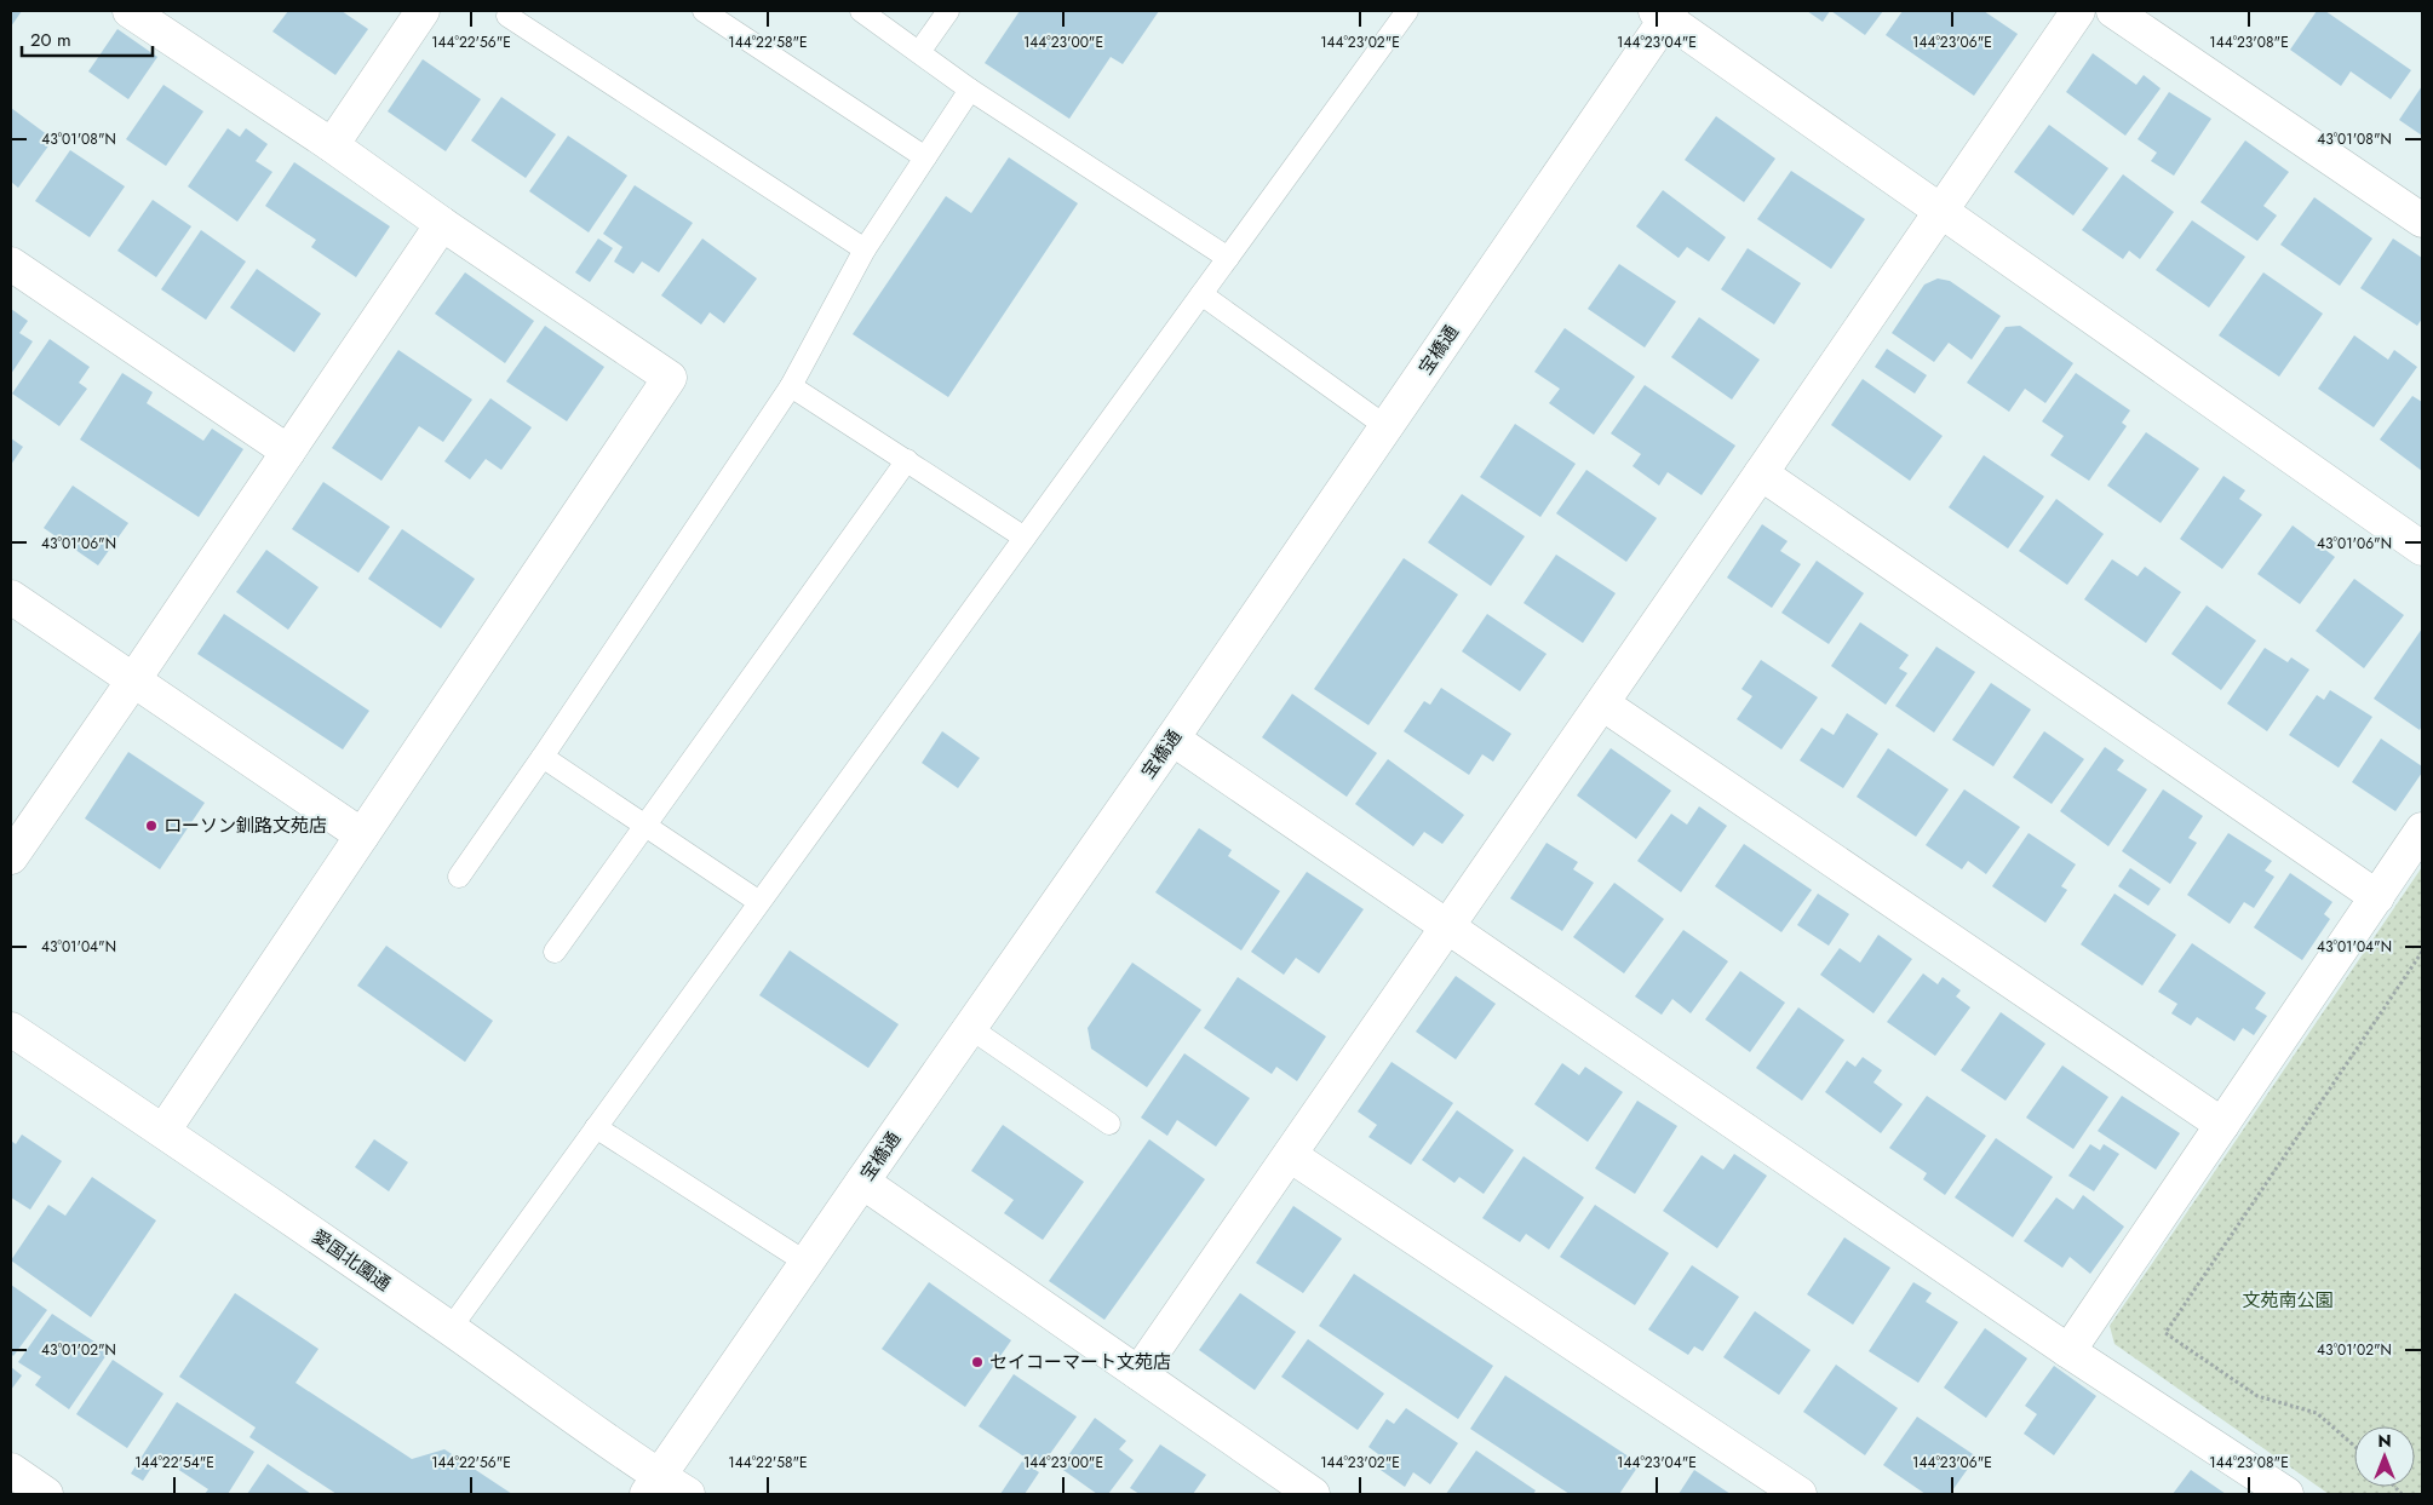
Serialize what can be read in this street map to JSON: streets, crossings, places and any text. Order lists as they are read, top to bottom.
{
  "streets": {
    "street": ["宝橋通", "愛国北園通"]
  },
  "crossings": [
    ["宝橋通", "愛国北園通"]
  ],
  "parks": ["文苑南公園"],
  "places": ["ローソン釧路文苑店", "セイコーマート文苑店"],
  "scale_bar": "20 m",
  "north": "top",
  "coordinates": [
    "144°22'56\"E",
    "144°22'58\"E",
    "144°23'00\"E",
    "144°23'02\"E",
    "144°23'04\"E",
    "144°23'06\"E",
    "144°23'08\"E",
    "43°01'08\"N",
    "43°01'06\"N",
    "43°01'04\"N",
    "43°01'02\"N",
    "144°22'54\"E"
  ]
}
